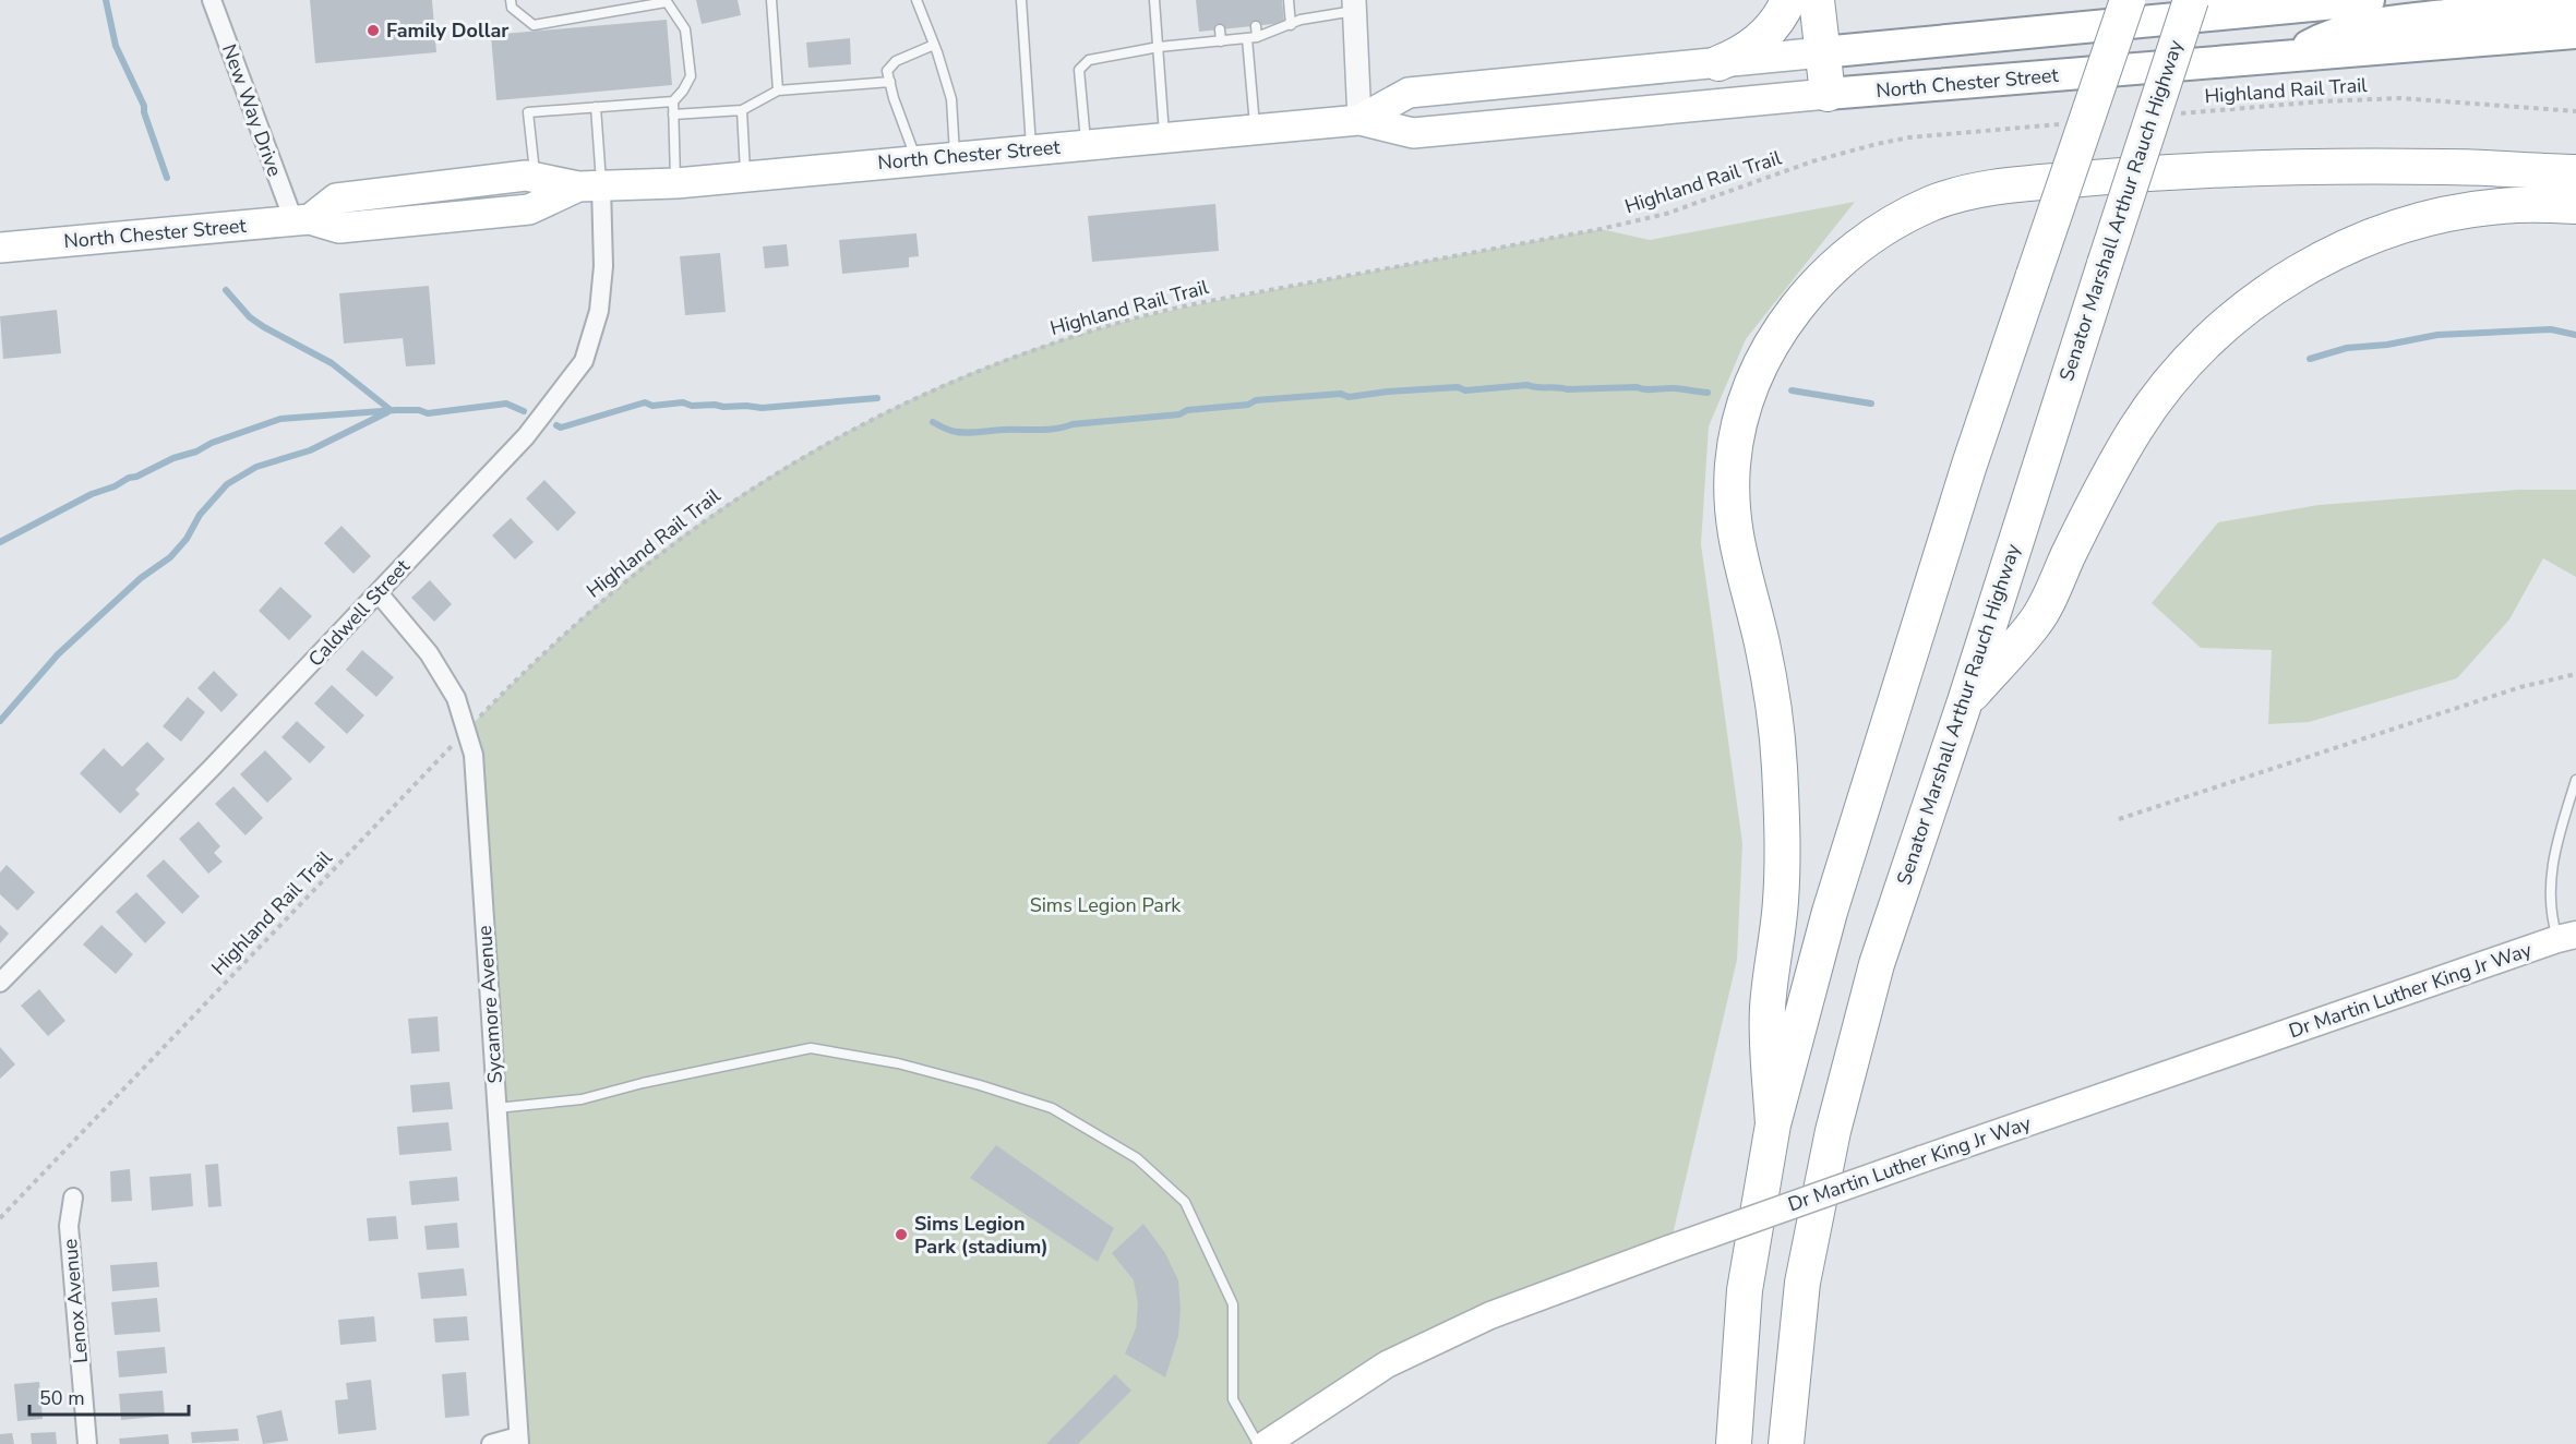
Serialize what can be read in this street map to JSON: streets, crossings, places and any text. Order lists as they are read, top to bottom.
{
  "streets": {
    "highway": ["North Chester Street", "Senator Marshall Arthur Rauch Highway"],
    "main road": ["Dr Martin Luther King Jr Way"],
    "street": [
      "New Way Drive",
      "Caldwell Street",
      "Sycamore Avenue",
      "Lenox Avenue"
    ],
    "path": ["Highland Rail Trail"]
  },
  "crossings": [
    ["North Chester Street", "New Way Drive"],
    ["North Chester Street", "Caldwell Street"],
    ["Highland Rail Trail", "Sycamore Avenue"],
    ["Caldwell Street", "Sycamore Avenue"]
  ],
  "parks": ["Sims Legion Park"],
  "places": ["Family Dollar", "Sims Legion Park (stadium)"],
  "scale_bar": "50 m"
}
